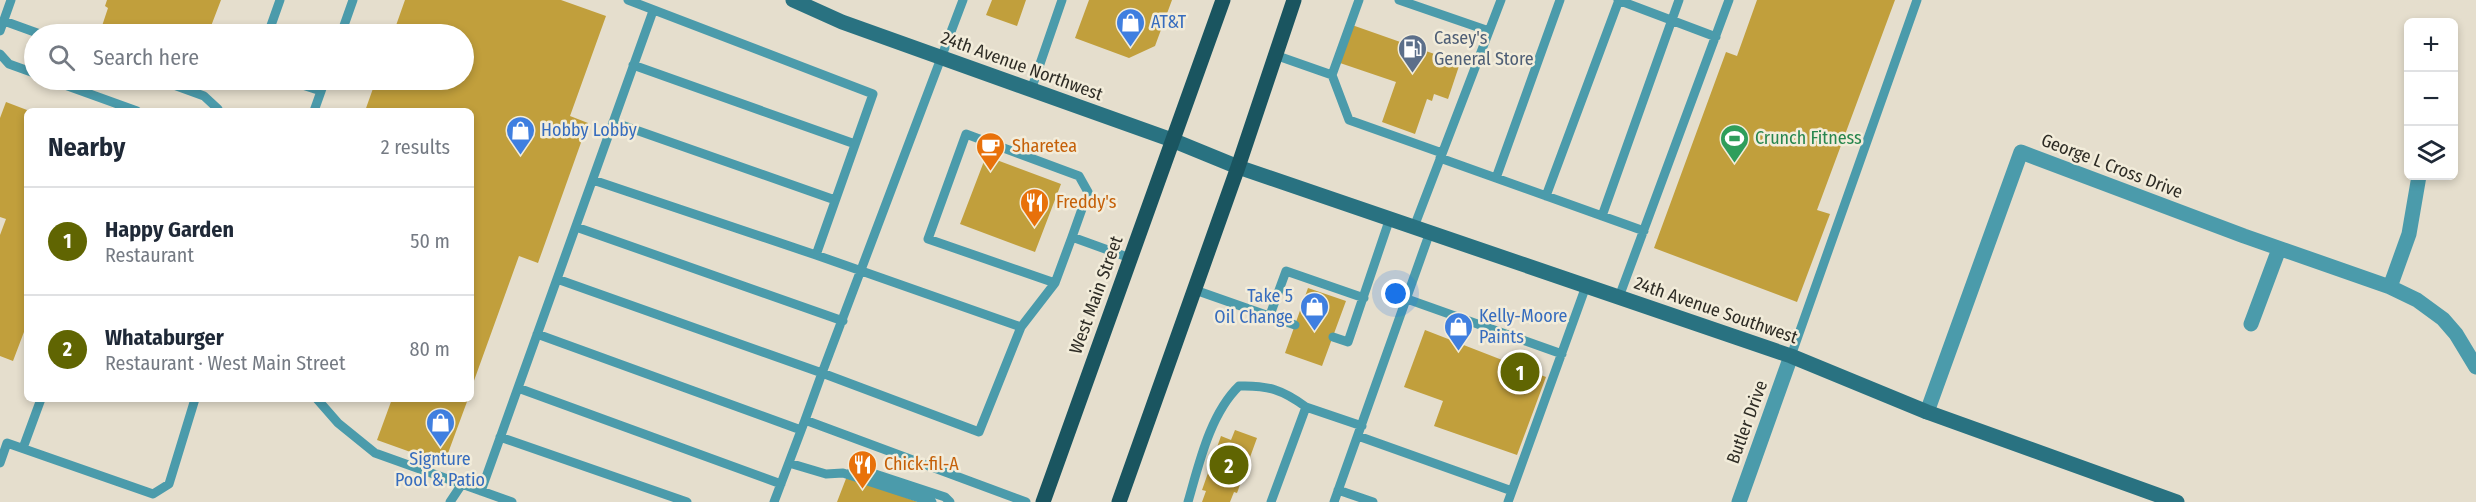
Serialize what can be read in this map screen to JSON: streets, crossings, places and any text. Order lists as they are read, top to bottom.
{
  "streets": {
    "main road": ["24th Avenue Northwest", "West Main Street", "24th Avenue Southwest"],
    "street": ["George L Cross Drive", "Butler Drive"]
  },
  "crossings": [
    ["24th Avenue Northwest", "West Main Street"],
    ["24th Avenue Northwest", "24th Avenue Southwest"],
    ["George L Cross Drive", "24th Avenue Southwest"],
    ["24th Avenue Southwest", "Butler Drive"]
  ],
  "places": {
    "shop": [
      "AT&T",
      "Hobby Lobby",
      "Take 5 Oil Change",
      "Kelly-Moore Paints",
      "Signture Pool & Patio"
    ],
    "fuel station": ["Casey's General Store"],
    "sports": ["Crunch Fitness"],
    "cafe": ["Sharetea"],
    "restaurant": ["Freddy's", "Chick-fil-A"]
  },
  "page": {
    "map_buttons": ["+", "−"],
    "search": "Search here",
    "heading": ["Nearby", "2 results"],
    "list": [
      {
        "mark": "1",
        "name": "Happy Garden",
        "note": "Restaurant",
        "value": "50 m"
      },
      {
        "mark": "2",
        "name": "Whataburger",
        "note": "Restaurant · West Main Street",
        "value": "80 m"
      }
    ],
    "pins": ["1", "2"]
  }
}
